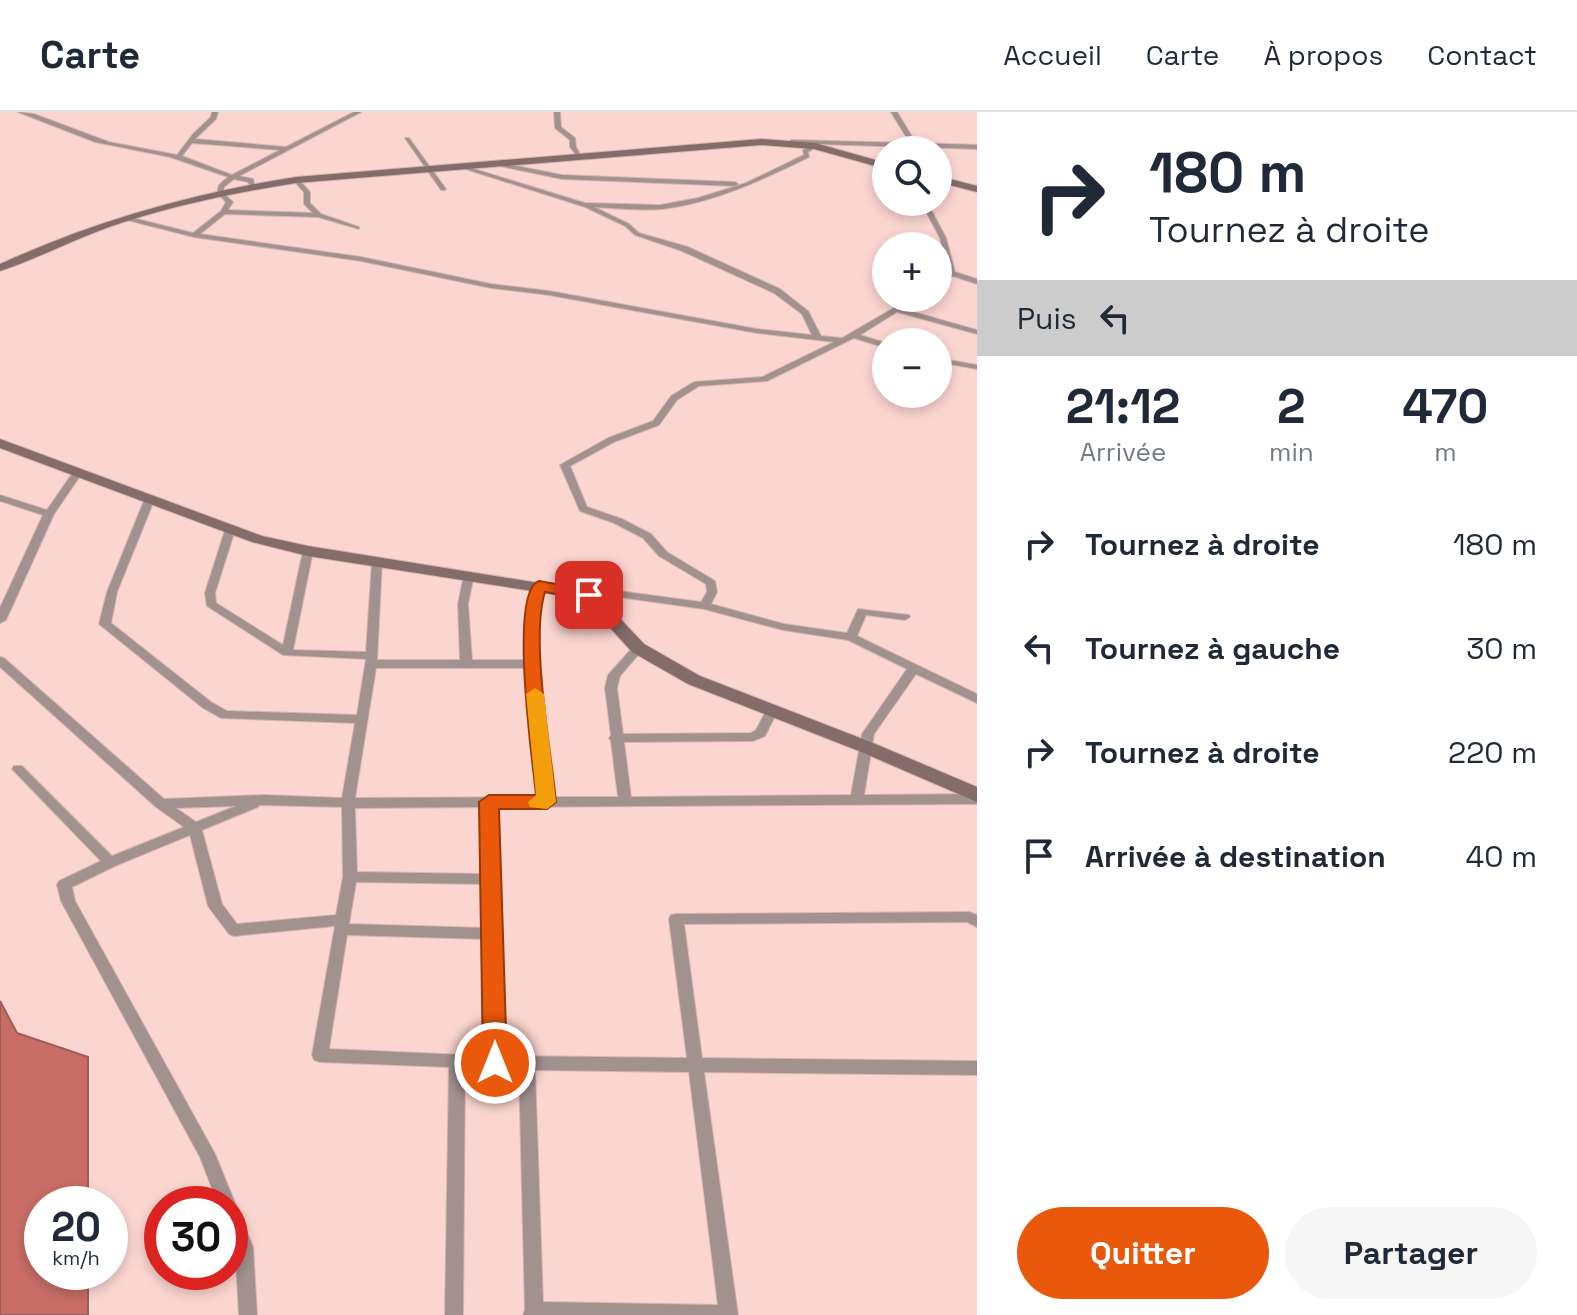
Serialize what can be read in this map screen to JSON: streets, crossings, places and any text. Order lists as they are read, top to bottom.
{
  "page": {
    "header": "Carte",
    "nav": [
      "Accueil",
      "Carte",
      "À propos",
      "Contact"
    ],
    "turn": ["180 m", "Tournez à droite"],
    "map_buttons": ["+", "−"],
    "then": "Puis",
    "eta": [
      "21:12",
      "Arrivée",
      "2",
      "min",
      "470",
      "m"
    ],
    "list": [
      {
        "name": "Tournez à droite",
        "value": "180 m"
      },
      {
        "name": "Tournez à gauche",
        "value": "30 m"
      },
      {
        "name": "Tournez à droite",
        "value": "220 m"
      },
      {
        "name": "Arrivée à destination",
        "value": "40 m"
      }
    ],
    "speed": "20 km/h",
    "limit": "30",
    "buttons": ["Quitter", "Partager"]
  }
}
